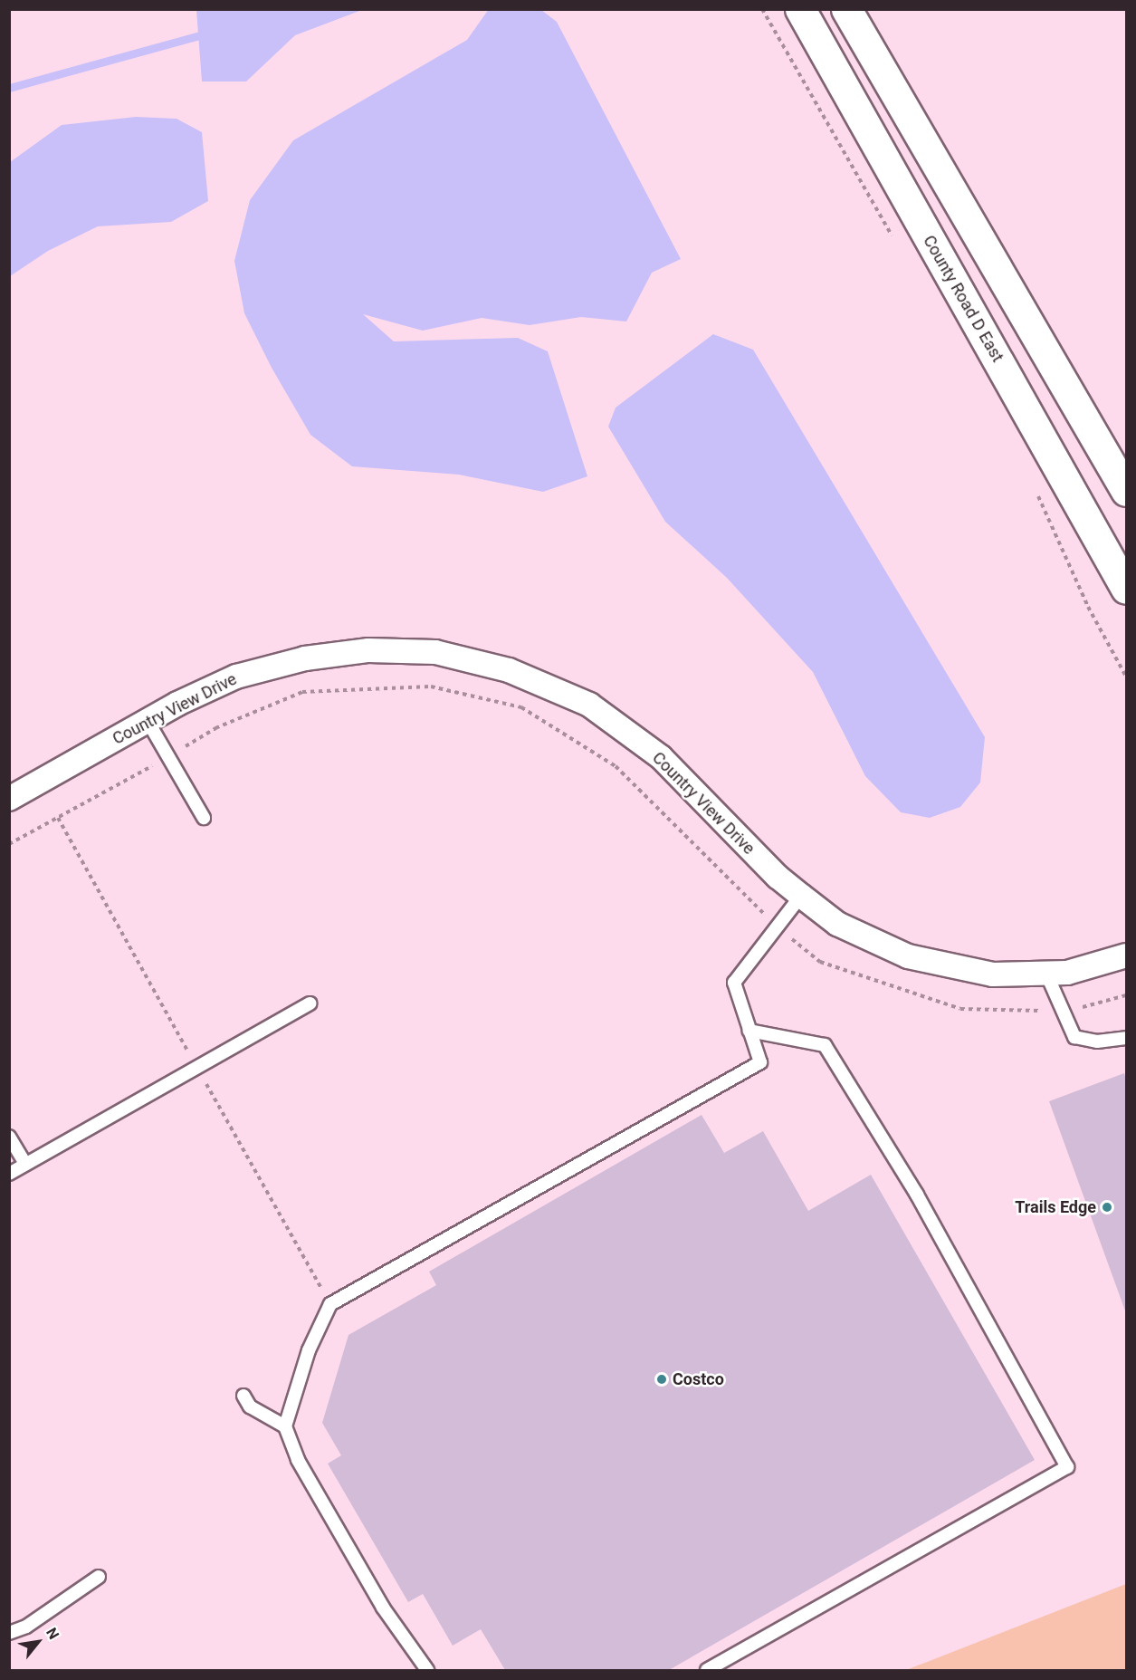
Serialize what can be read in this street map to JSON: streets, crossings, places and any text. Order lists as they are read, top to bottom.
{
  "streets": {
    "street": ["County Road D East", "Country View Drive"]
  },
  "places": ["Trails Edge", "Costco"],
  "north": "top right"
}
